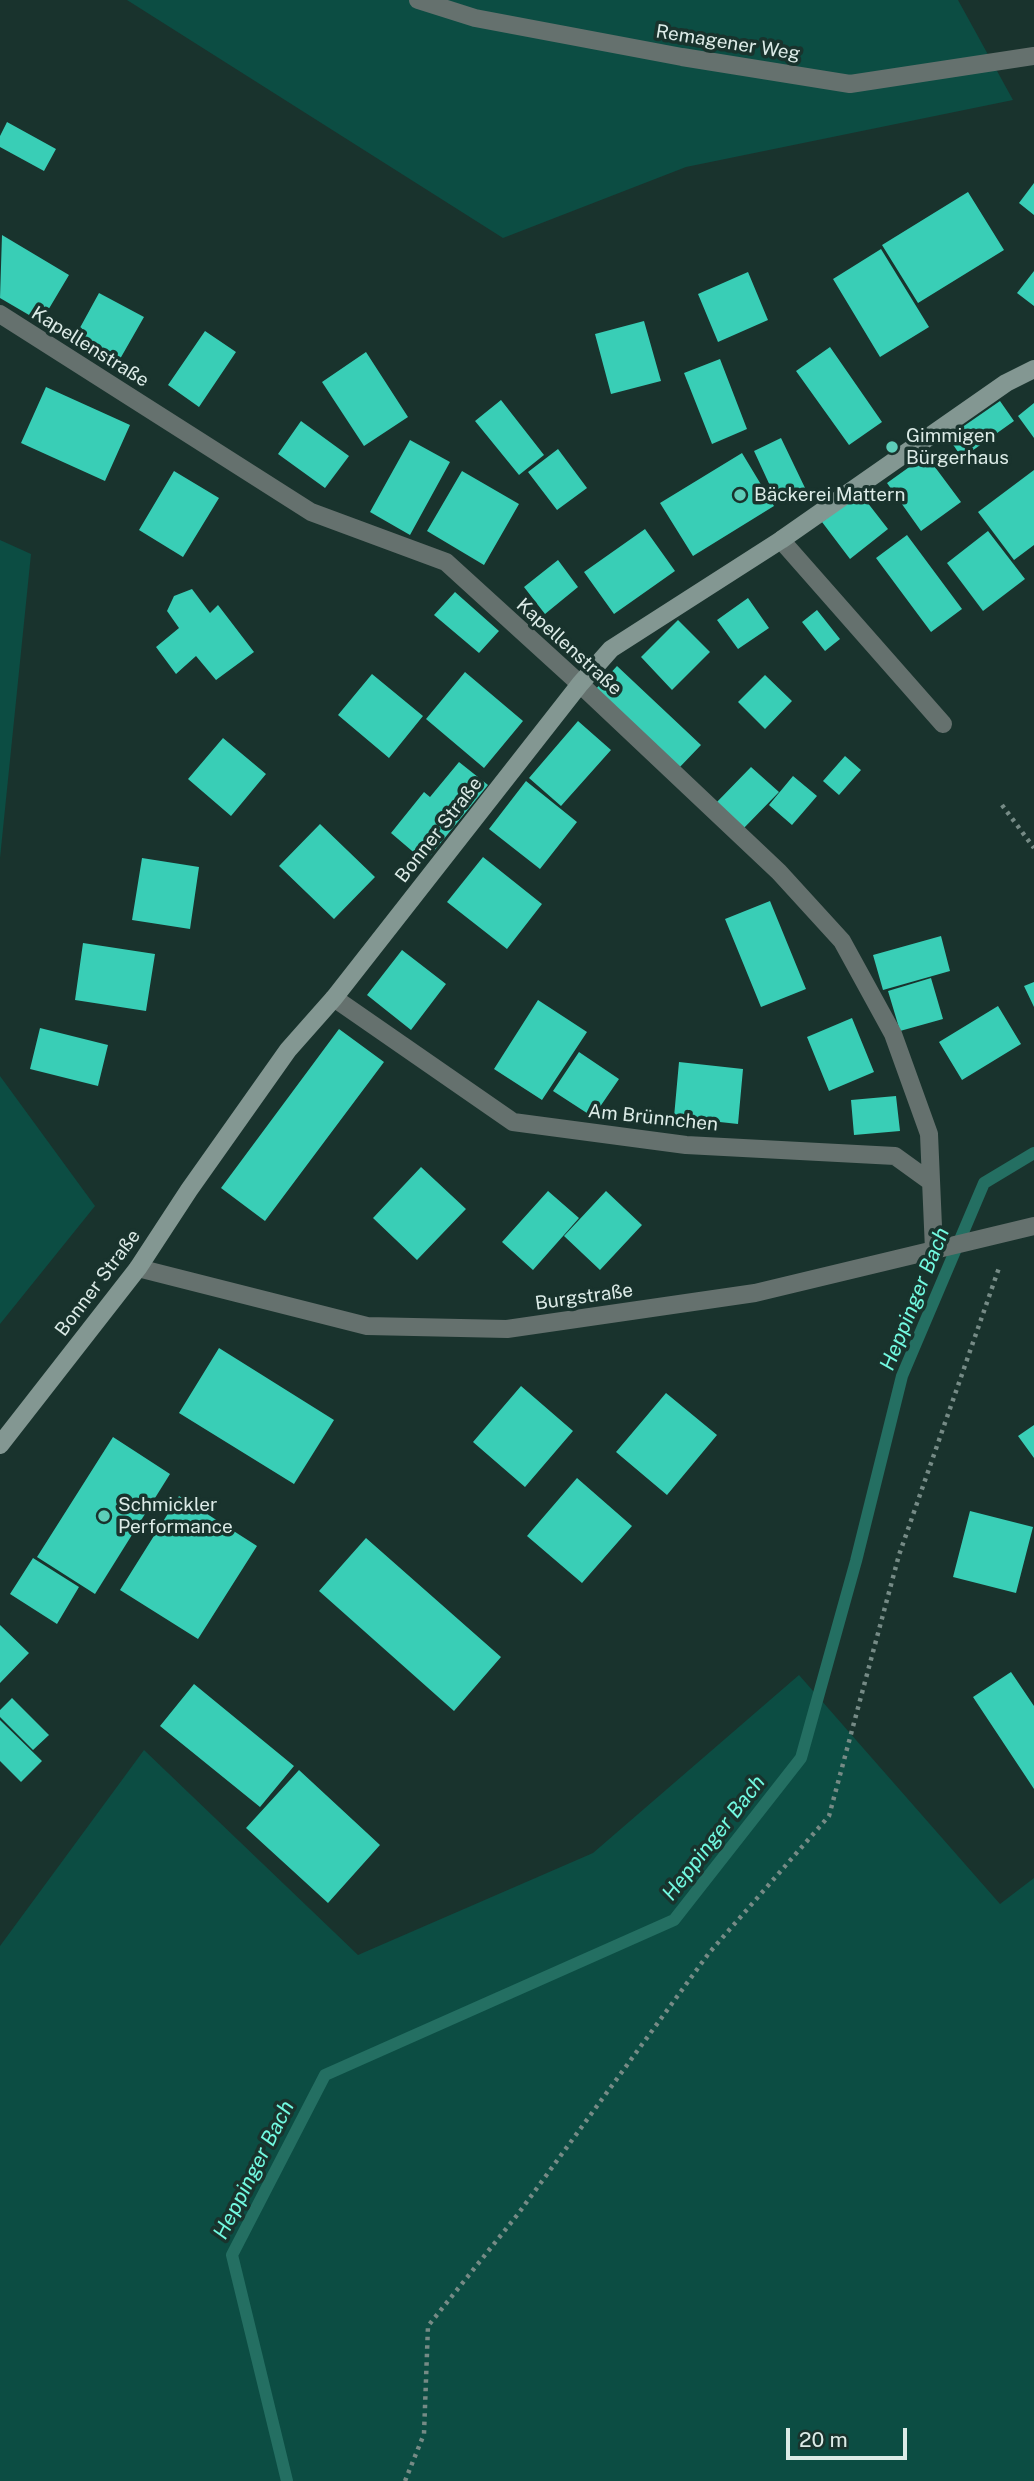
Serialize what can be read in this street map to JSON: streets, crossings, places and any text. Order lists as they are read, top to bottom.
{
  "streets": {
    "main road": ["Bonner Straße"],
    "street": [
      "Remagener Weg",
      "Kapellenstraße",
      "Am Brünnchen",
      "Burgstraße"
    ]
  },
  "crossings": [
    ["Kapellenstraße", "Bonner Straße"],
    ["Kapellenstraße", "Am Brünnchen"],
    ["Bonner Straße", "Am Brünnchen"],
    ["Bonner Straße", "Burgstraße"]
  ],
  "water": ["Heppinger Bach"],
  "places": ["Gimmigen Bürgerhaus", "Bäckerei Mattern", "Schmickler Performance"],
  "scale_bar": "20 m"
}
